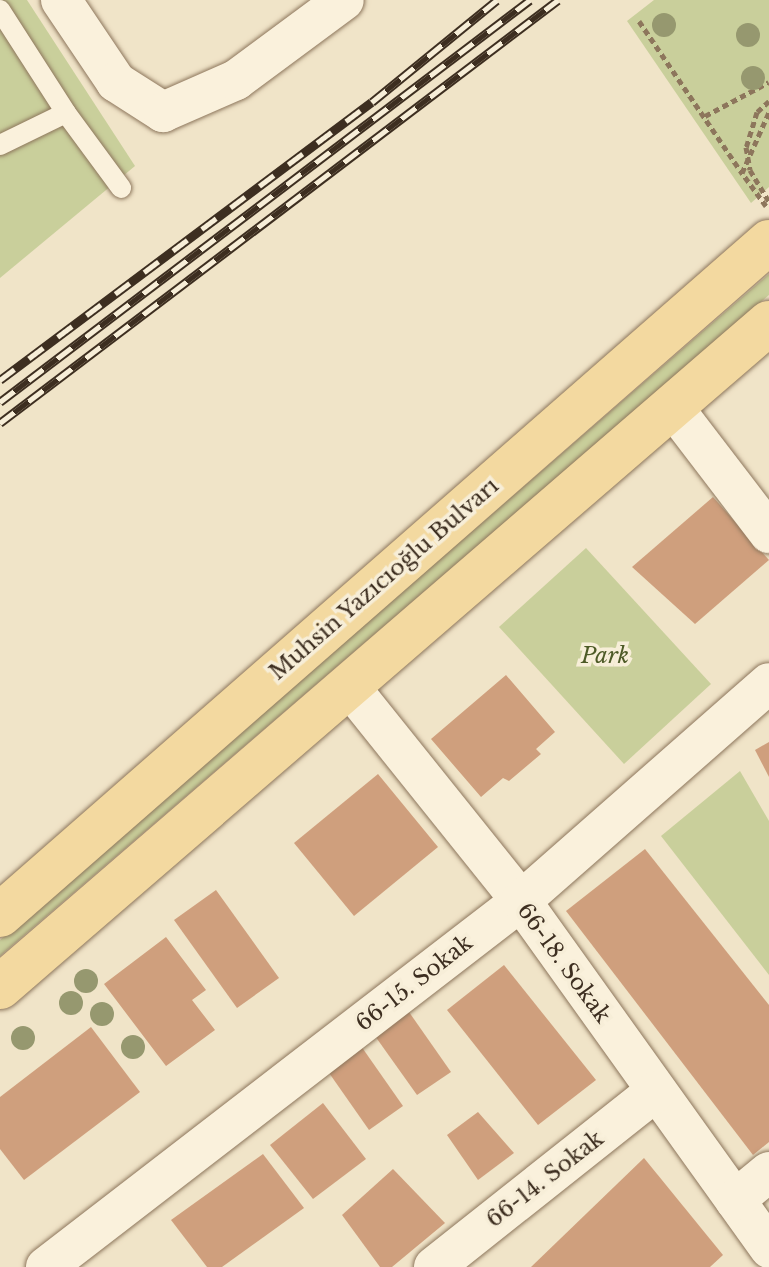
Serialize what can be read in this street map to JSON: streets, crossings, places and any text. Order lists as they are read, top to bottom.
{
  "streets": {
    "main road": ["Muhsin Yazıcıoğlu Bulvarı"],
    "street": ["66-18. Sokak", "66-15. Sokak", "66-14. Sokak"]
  },
  "crossings": [
    ["66-18. Sokak", "66-15. Sokak"],
    ["66-18. Sokak", "66-14. Sokak"]
  ],
  "parks": ["Park"]
}
